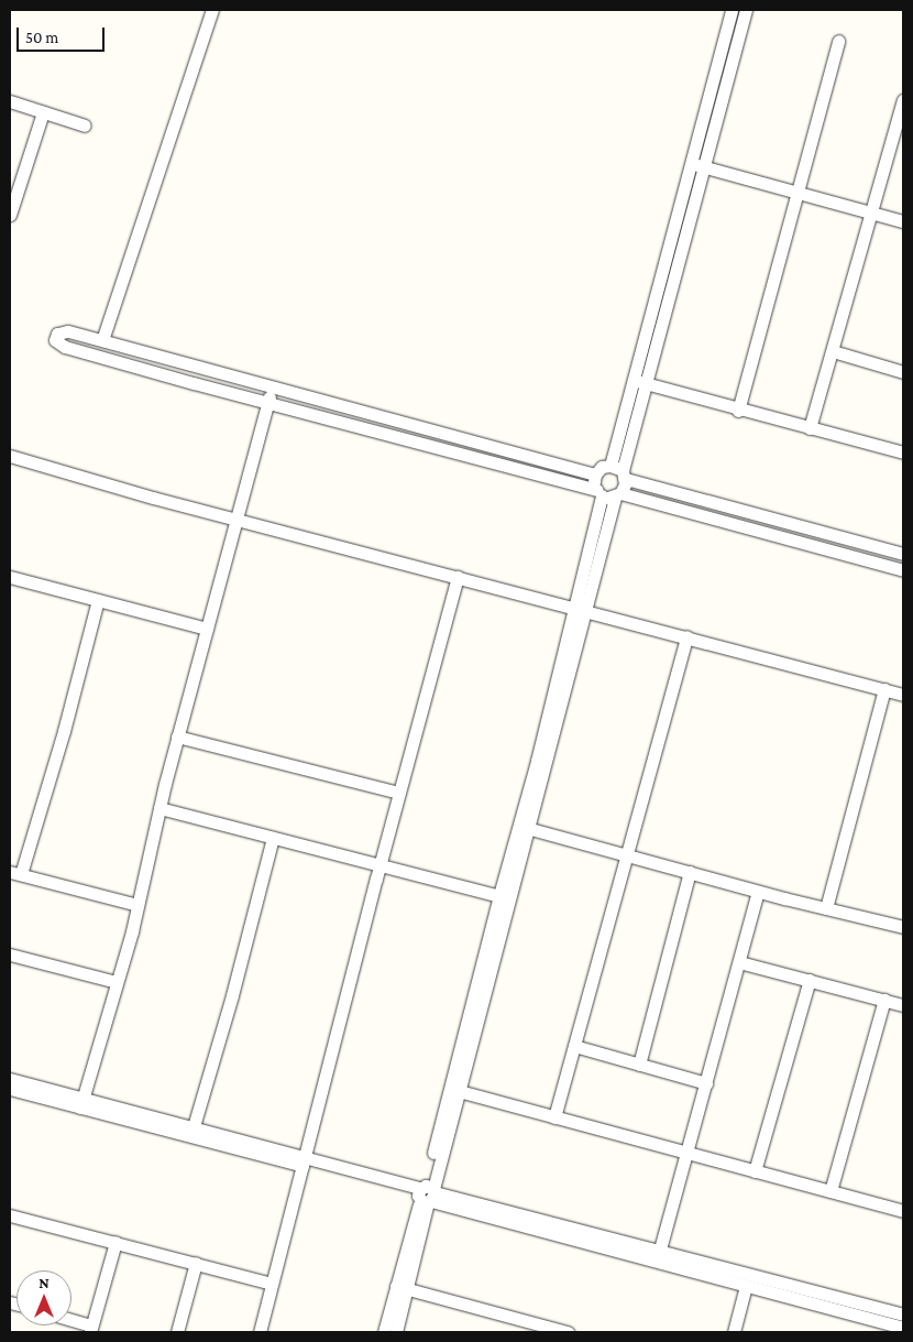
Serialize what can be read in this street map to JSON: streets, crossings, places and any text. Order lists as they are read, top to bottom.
{
  "scale_bar": "50 m",
  "north": "top"
}
